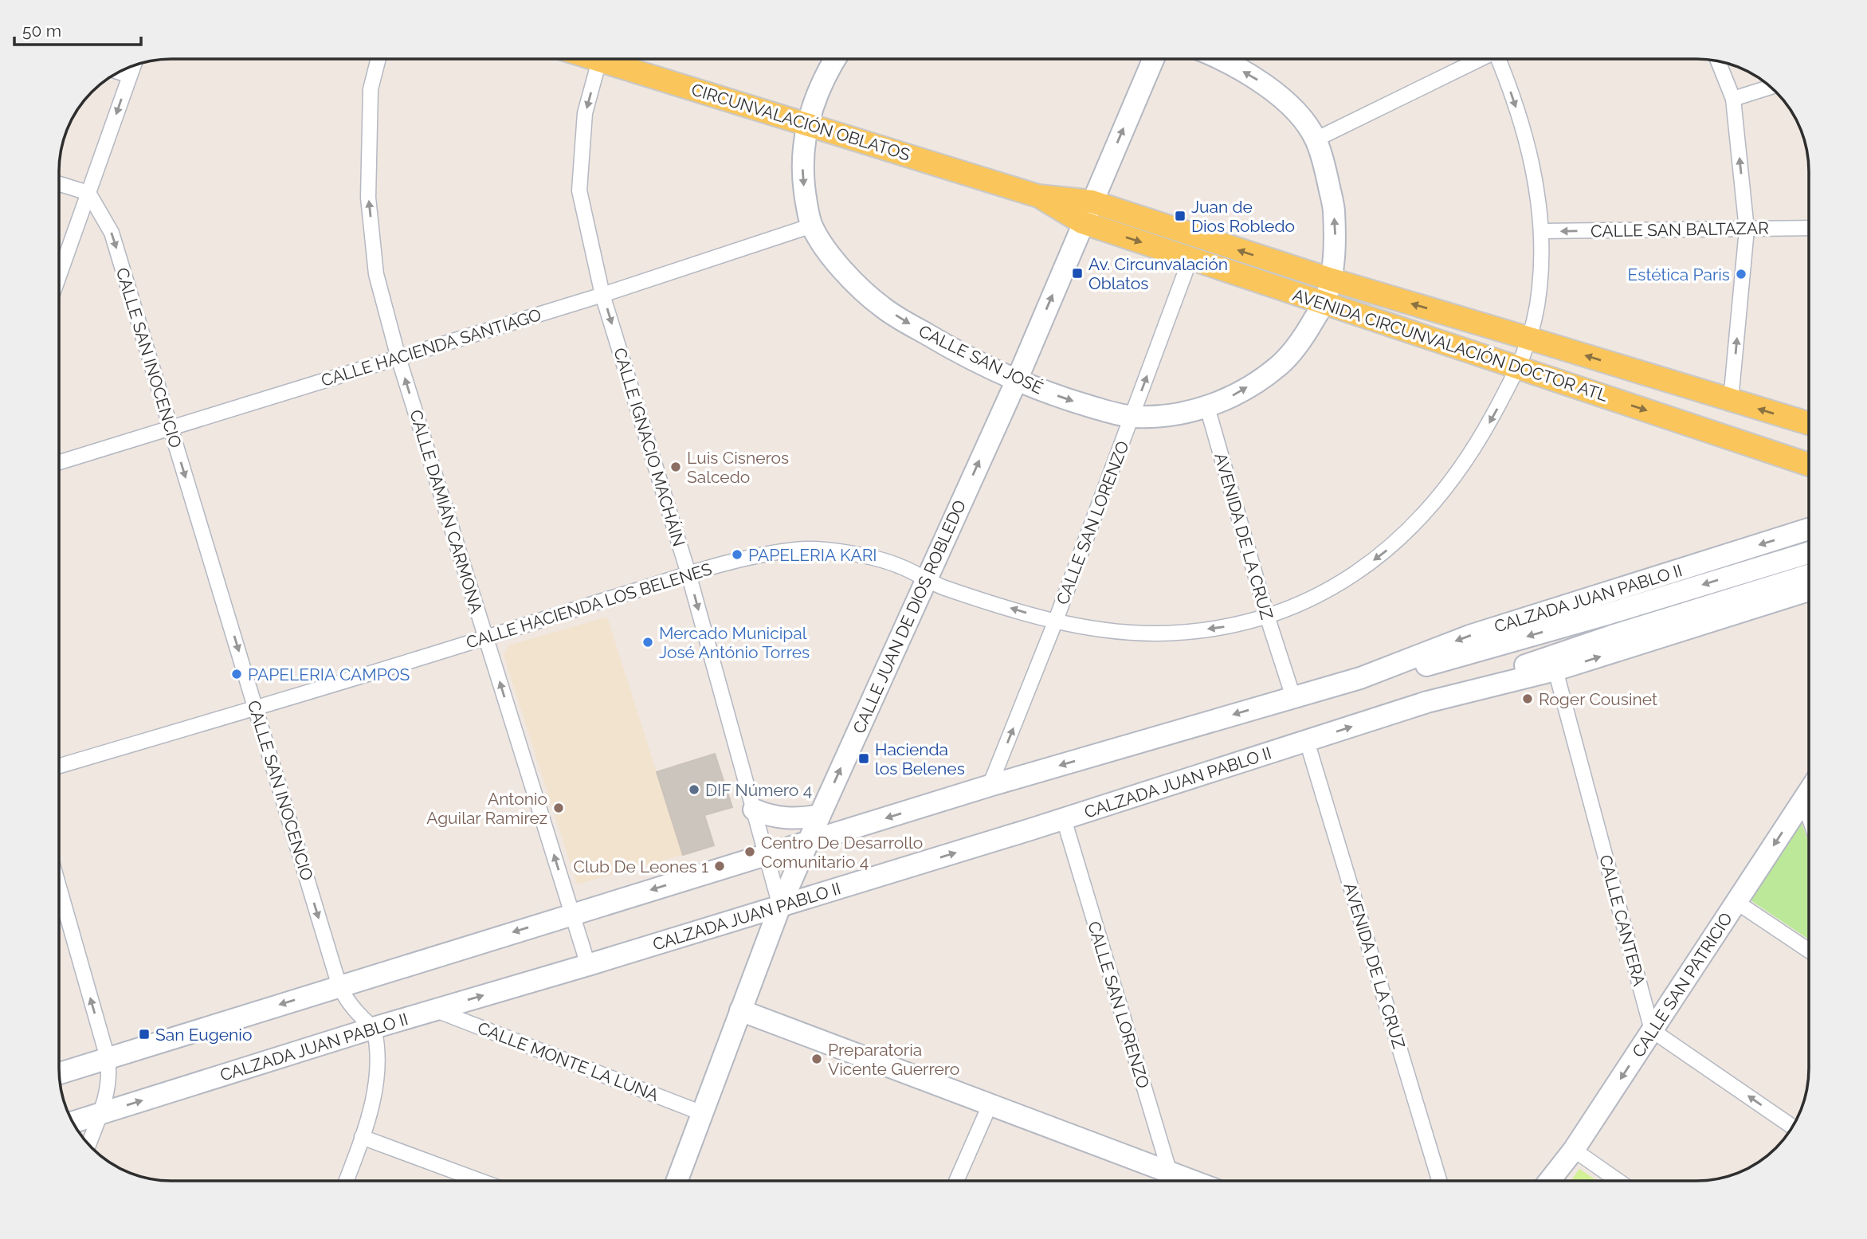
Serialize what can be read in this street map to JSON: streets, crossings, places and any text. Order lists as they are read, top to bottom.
{
  "streets": {
    "main road": ["CIRCUNVALACIÓN OBLATOS", "AVENIDA CIRCUNVALACIÓN DOCTOR ATL"],
    "street": [
      "CALLE SAN BALTAZAR",
      "CALLE HACIENDA SANTIAGO",
      "CALLE SAN INOCENCIO",
      "CALLE SAN JOSÉ",
      "CALLE IGNACIO MACHÁIN",
      "CALLE DAMIÁN CARMONA",
      "CALLE SAN LORENZO",
      "AVENIDA DE LA CRUZ",
      "CALZADA JUAN PABLO II",
      "CALLE HACIENDA LOS BELENES",
      "CALLE JUAN DE DIOS ROBLEDO",
      "CALLE CANTERA",
      "CALLE SAN PATRICIO",
      "CALLE MONTE LA LUNA"
    ]
  },
  "crossings": [
    ["CIRCUNVALACIÓN OBLATOS", "AVENIDA CIRCUNVALACIÓN DOCTOR ATL"],
    ["CIRCUNVALACIÓN OBLATOS", "CALLE SAN JOSÉ"],
    ["CIRCUNVALACIÓN OBLATOS", "CALLE JUAN DE DIOS ROBLEDO"],
    ["CALLE SAN BALTAZAR", "CALLE HACIENDA LOS BELENES"],
    ["AVENIDA CIRCUNVALACIÓN DOCTOR ATL", "CALLE SAN JOSÉ"],
    ["AVENIDA CIRCUNVALACIÓN DOCTOR ATL", "CALLE SAN LORENZO"],
    ["AVENIDA CIRCUNVALACIÓN DOCTOR ATL", "CALLE HACIENDA LOS BELENES"],
    ["AVENIDA CIRCUNVALACIÓN DOCTOR ATL", "CALLE JUAN DE DIOS ROBLEDO"],
    ["CALLE HACIENDA SANTIAGO", "CALLE SAN INOCENCIO"],
    ["CALLE HACIENDA SANTIAGO", "CALLE SAN JOSÉ"],
    ["CALLE HACIENDA SANTIAGO", "CALLE IGNACIO MACHÁIN"],
    ["CALLE HACIENDA SANTIAGO", "CALLE DAMIÁN CARMONA"],
    ["CALLE SAN INOCENCIO", "CALZADA JUAN PABLO II"],
    ["CALLE SAN INOCENCIO", "CALLE HACIENDA LOS BELENES"],
    ["CALLE SAN JOSÉ", "CALLE SAN LORENZO"],
    ["CALLE SAN JOSÉ", "AVENIDA DE LA CRUZ"],
    ["CALLE SAN JOSÉ", "CALLE JUAN DE DIOS ROBLEDO"],
    ["CALLE IGNACIO MACHÁIN", "CALZADA JUAN PABLO II"],
    ["CALLE IGNACIO MACHÁIN", "CALLE HACIENDA LOS BELENES"],
    ["CALLE IGNACIO MACHÁIN", "CALLE JUAN DE DIOS ROBLEDO"],
    ["CALLE DAMIÁN CARMONA", "CALZADA JUAN PABLO II"],
    ["CALLE DAMIÁN CARMONA", "CALLE HACIENDA LOS BELENES"],
    ["CALLE SAN LORENZO", "CALZADA JUAN PABLO II"],
    ["CALLE SAN LORENZO", "CALLE HACIENDA LOS BELENES"],
    ["AVENIDA DE LA CRUZ", "CALZADA JUAN PABLO II"],
    ["AVENIDA DE LA CRUZ", "CALLE HACIENDA LOS BELENES"],
    ["CALZADA JUAN PABLO II", "CALLE JUAN DE DIOS ROBLEDO"],
    ["CALZADA JUAN PABLO II", "CALLE CANTERA"],
    ["CALZADA JUAN PABLO II", "CALLE MONTE LA LUNA"],
    ["CALLE HACIENDA LOS BELENES", "CALLE JUAN DE DIOS ROBLEDO"],
    ["CALLE JUAN DE DIOS ROBLEDO", "CALLE MONTE LA LUNA"],
    ["CALLE CANTERA", "CALLE SAN PATRICIO"]
  ],
  "one_way": [
    "CALLE SAN BALTAZAR",
    "CALLE SAN INOCENCIO",
    "CALLE IGNACIO MACHÁIN",
    "CALLE DAMIÁN CARMONA",
    "CALLE SAN LORENZO",
    "CALLE JUAN DE DIOS ROBLEDO",
    "CALLE SAN PATRICIO"
  ],
  "places": {
    "transit": [
      "Juan de Dios Robledo",
      "Av. Circunvalación Oblatos",
      "Hacienda los Belenes",
      "San Eugenio"
    ],
    "other": [
      "Estética Paris",
      "Luis Cisneros Salcedo",
      "PAPELERIA KARI",
      "Mercado Municipal José António Torres",
      "PAPELERIA CAMPOS",
      "Roger Cousinet",
      "DIF Número 4",
      "Antonio Aguilar Ramirez",
      "Centro De Desarrollo Comunitario 4",
      "Club De Leones 1",
      "Preparatoria Vicente Guerrero"
    ]
  },
  "scale_bar": "50 m"
}
